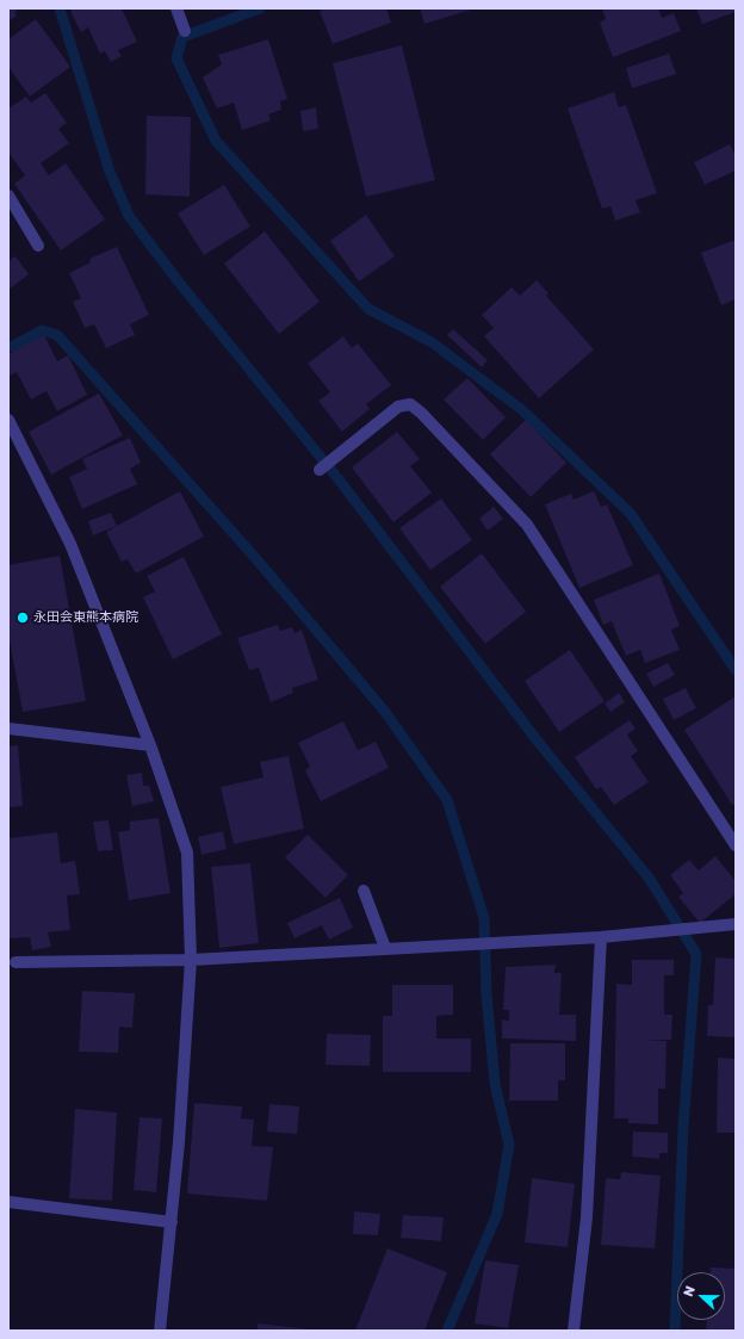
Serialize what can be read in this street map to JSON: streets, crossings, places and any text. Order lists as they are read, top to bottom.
{
  "places": ["永田会東熊本病院"],
  "north": "left"
}
